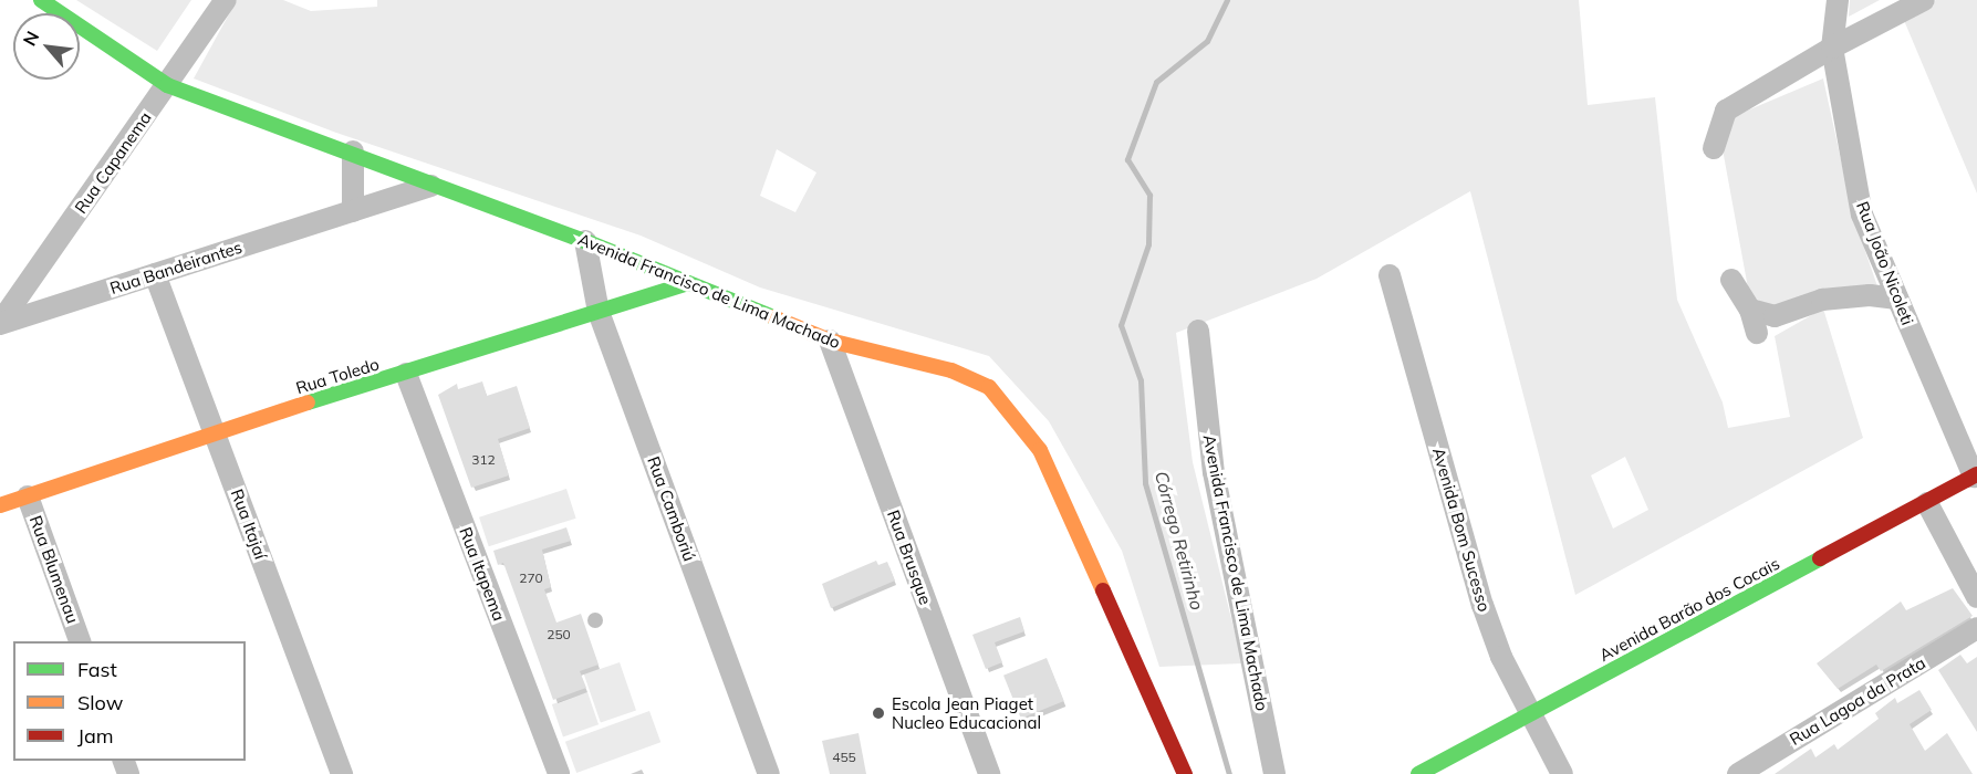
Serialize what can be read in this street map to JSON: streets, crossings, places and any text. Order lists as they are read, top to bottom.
{
  "streets": {
    "street": [
      "Rua Capanema",
      "Rua João Nicoleti",
      "Rua Bandeirantes",
      "Avenida Francisco de Lima Machado",
      "Rua Toledo",
      "Rua Camboriú",
      "Rua Itajaí",
      "Avenida Bom Sucesso",
      "Rua Brusque",
      "Rua Blumenau",
      "Rua Itapema",
      "Avenida Barão dos Cocais",
      "Rua Lagoa da Prata"
    ]
  },
  "crossings": [
    ["Rua Capanema", "Rua Bandeirantes"],
    ["Rua Capanema", "Avenida Francisco de Lima Machado"],
    ["Rua João Nicoleti", "Avenida Barão dos Cocais"],
    ["Rua Bandeirantes", "Avenida Francisco de Lima Machado"],
    ["Rua Bandeirantes", "Rua Itajaí"],
    ["Avenida Francisco de Lima Machado", "Rua Toledo"],
    ["Avenida Francisco de Lima Machado", "Rua Camboriú"],
    ["Avenida Francisco de Lima Machado", "Rua Brusque"],
    ["Rua Toledo", "Rua Camboriú"],
    ["Rua Toledo", "Rua Itajaí"],
    ["Rua Toledo", "Rua Blumenau"],
    ["Rua Toledo", "Rua Itapema"],
    ["Avenida Bom Sucesso", "Avenida Barão dos Cocais"]
  ],
  "water": ["Córrego Retirinho"],
  "places": ["Escola Jean Piaget Nucleo Educacional"],
  "house_numbers": [
    "312",
    "270",
    "250",
    "455"
  ],
  "legend": ["Fast", "Slow", "Jam"],
  "north": "top left"
}
